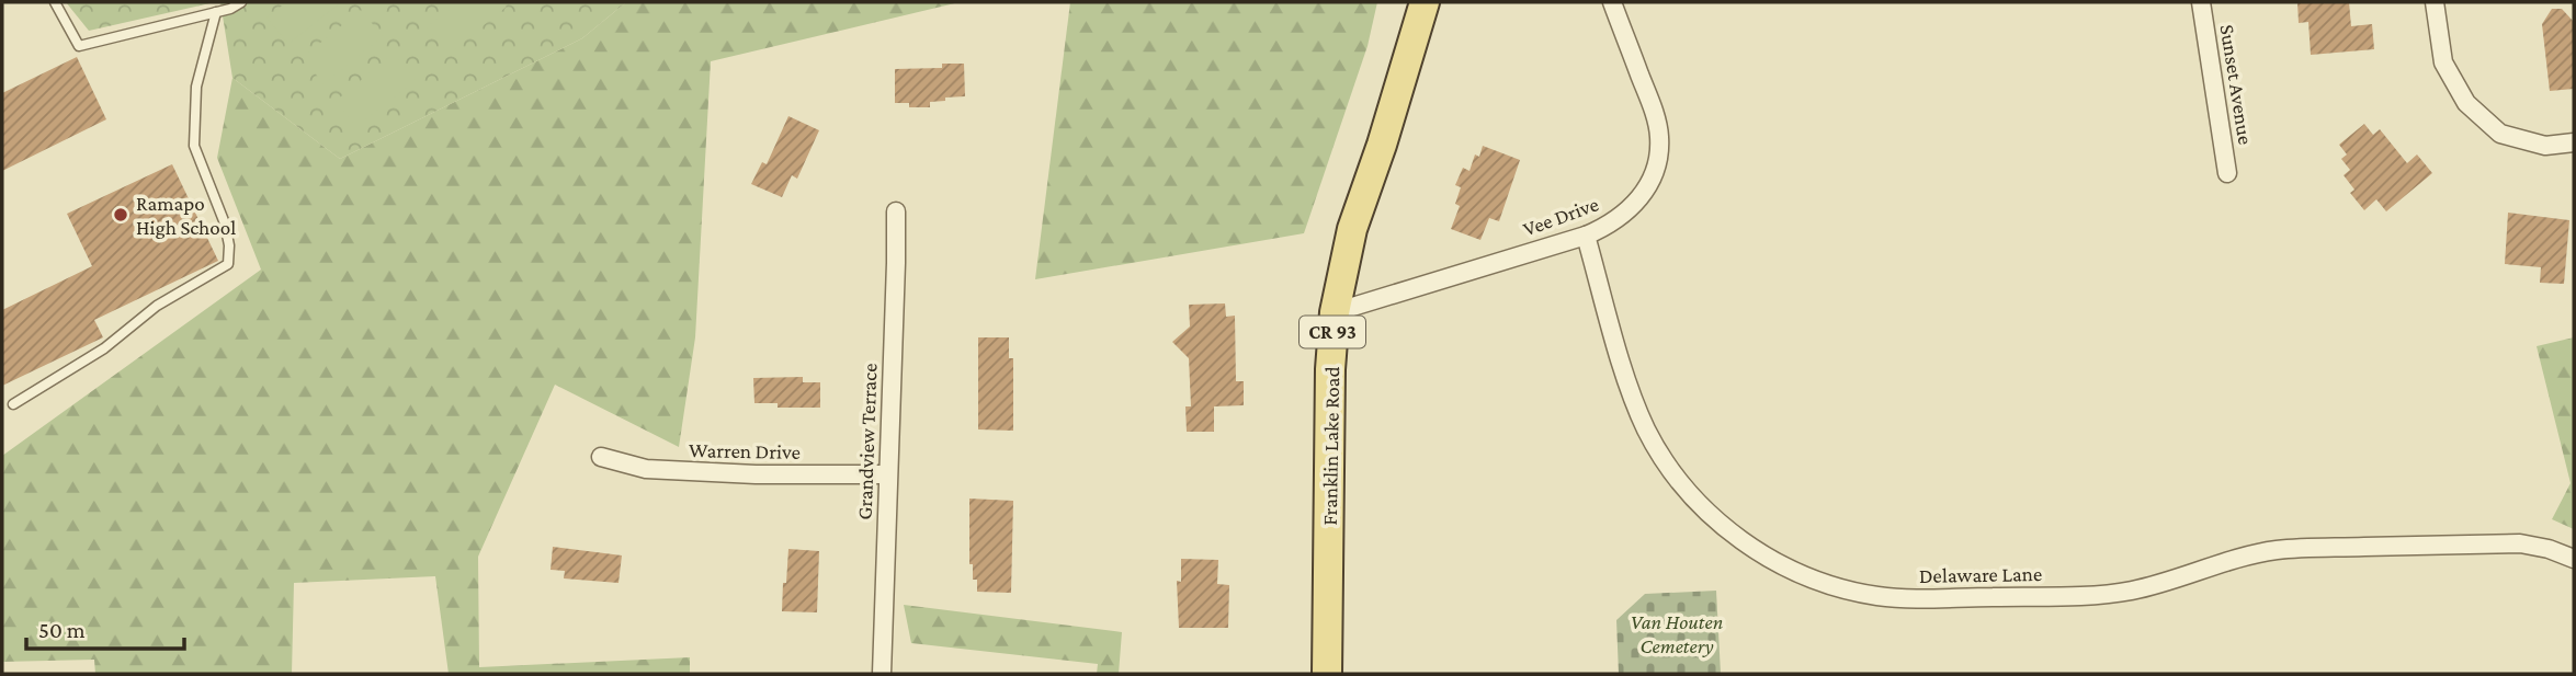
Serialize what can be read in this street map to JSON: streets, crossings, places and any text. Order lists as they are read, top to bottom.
{
  "streets": {
    "main road": ["CR 93", "Franklin Lake Road"],
    "street": [
      "Sunset Avenue",
      "Vee Drive",
      "Grandview Terrace",
      "Warren Drive",
      "Delaware Lane"
    ]
  },
  "crossings": [
    ["Vee Drive", "Franklin Lake Road"],
    ["Vee Drive", "Delaware Lane"],
    ["Grandview Terrace", "Warren Drive"]
  ],
  "parks": ["Van Houten Cemetery"],
  "places": ["Ramapo High School"],
  "scale_bar": "50 m"
}
